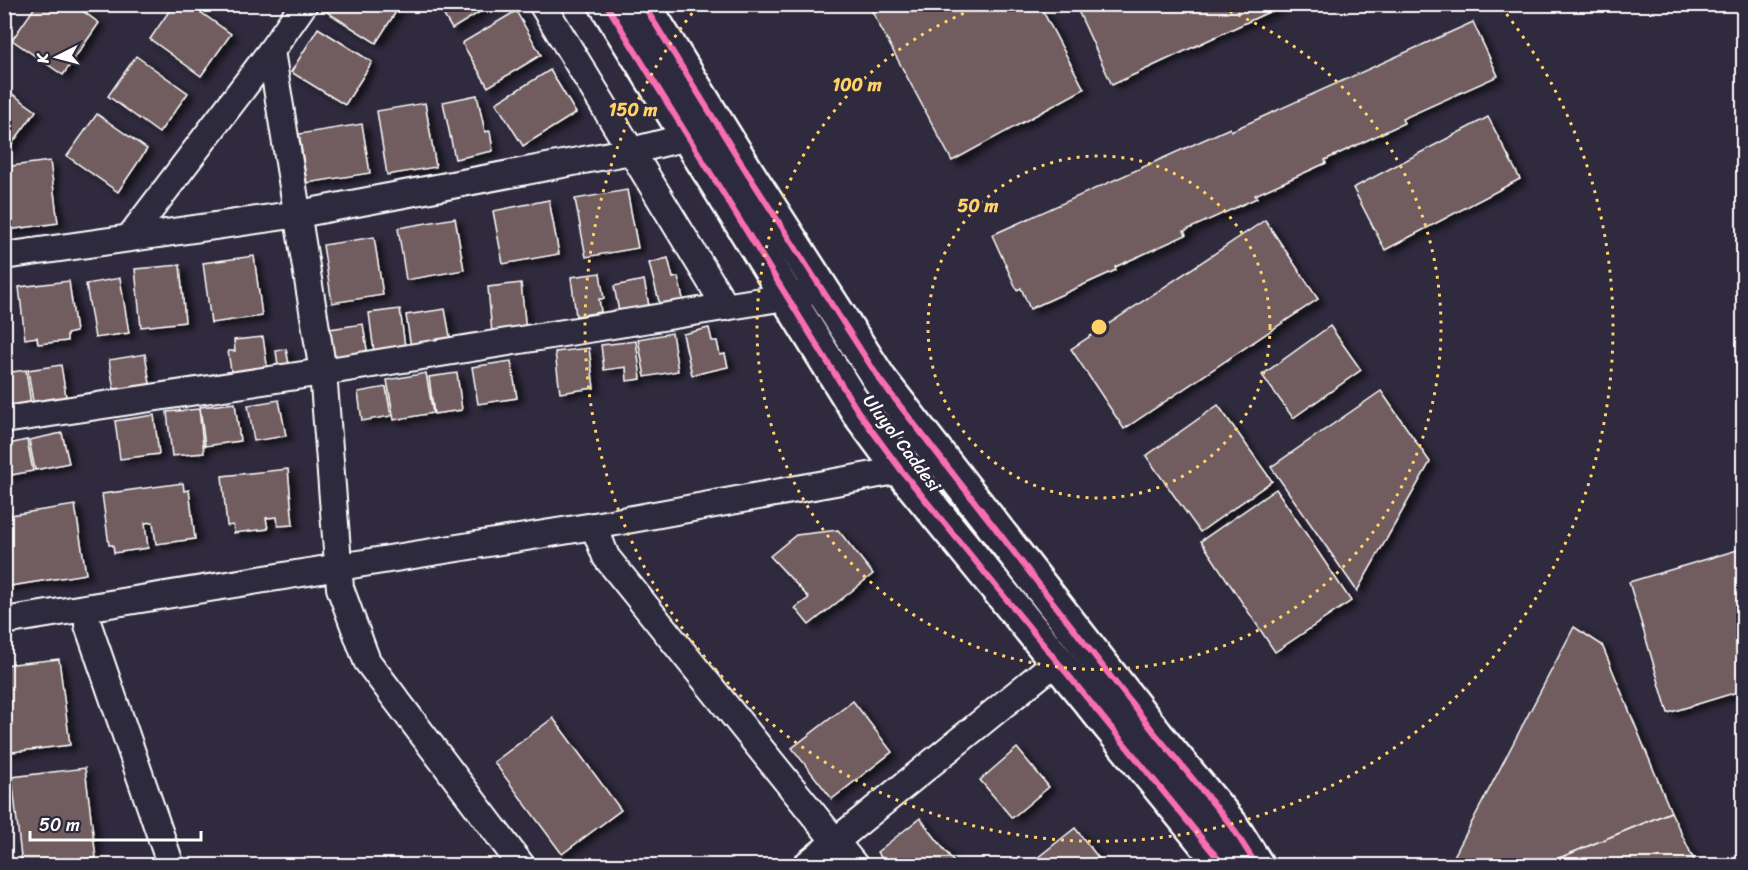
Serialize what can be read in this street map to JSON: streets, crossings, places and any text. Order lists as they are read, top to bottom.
{
  "streets": {
    "main road": ["Uluyol Caddesi"]
  },
  "scale_bar": "50 m",
  "north": "left",
  "rings": ["100 m", "150 m", "50 m"]
}
